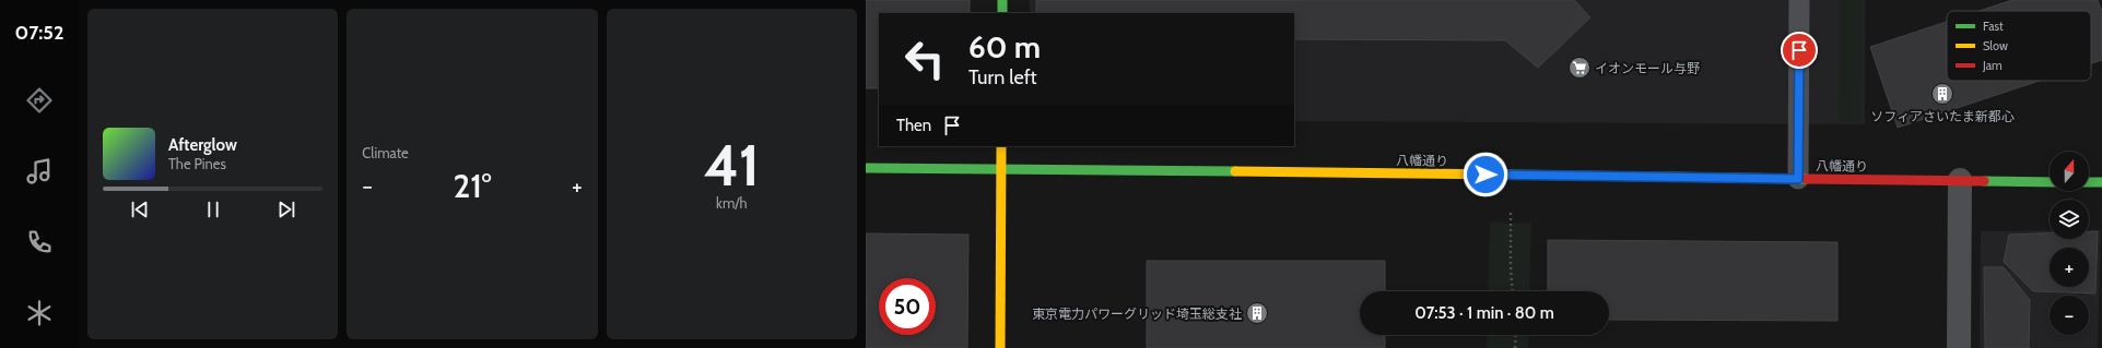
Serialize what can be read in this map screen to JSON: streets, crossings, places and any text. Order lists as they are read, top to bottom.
{
  "streets": {
    "main road": ["八幡通り"]
  },
  "places": {
    "supermarket": ["イオンモール与野"],
    "building": ["ソフィアさいたま新都心", "東京電力パワーグリッド埼玉総支社"]
  },
  "legend": ["Fast", "Slow", "Jam"],
  "north": "top",
  "page": {
    "tabs": "07:52",
    "tile": [
      "Climate",
      ["41", "km/h"]
    ],
    "turn": ["60 m", "Turn left"],
    "then": "Then",
    "song": ["Afterglow", "The Pines"],
    "map_buttons": ["+", "−"],
    "heat": ["−", "21°", "+"],
    "limit": "50",
    "trip": "07:53 · 1 min · 80 m"
  }
}
